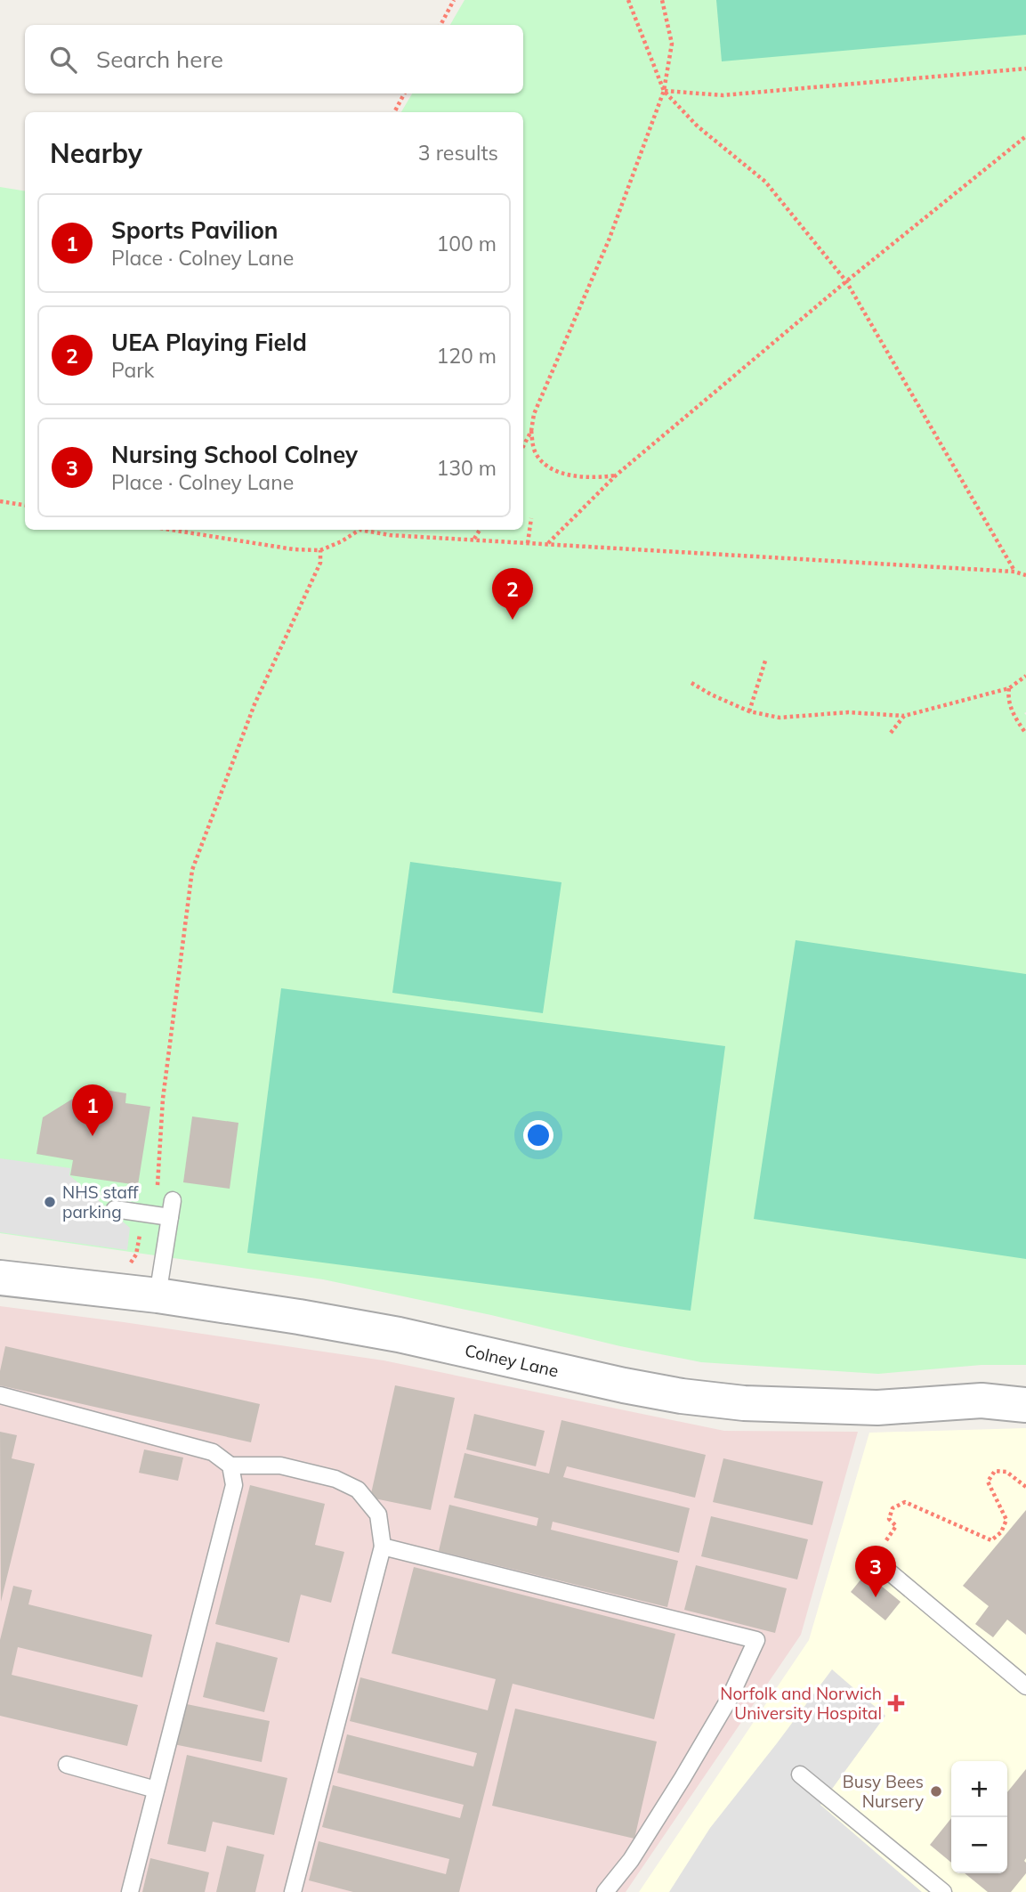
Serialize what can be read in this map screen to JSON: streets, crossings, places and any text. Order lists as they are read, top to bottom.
{
  "streets": {
    "street": ["Colney Lane"]
  },
  "places": {
    "other": ["NHS staff parking", "Busy Bees Nursery"],
    "health": ["Norfolk and Norwich University Hospital"]
  },
  "page": {
    "search": "Search here",
    "heading": ["Nearby", "3 results"],
    "list": [
      {
        "mark": "1",
        "name": "Sports Pavilion",
        "note": "Place · Colney Lane",
        "value": "100 m"
      },
      {
        "mark": "2",
        "name": "UEA Playing Field",
        "note": "Park",
        "value": "120 m"
      },
      {
        "mark": "3",
        "name": "Nursing School Colney",
        "note": "Place · Colney Lane",
        "value": "130 m"
      }
    ],
    "pins": ["2", "1", "3"],
    "map_buttons": ["+", "−"]
  }
}
